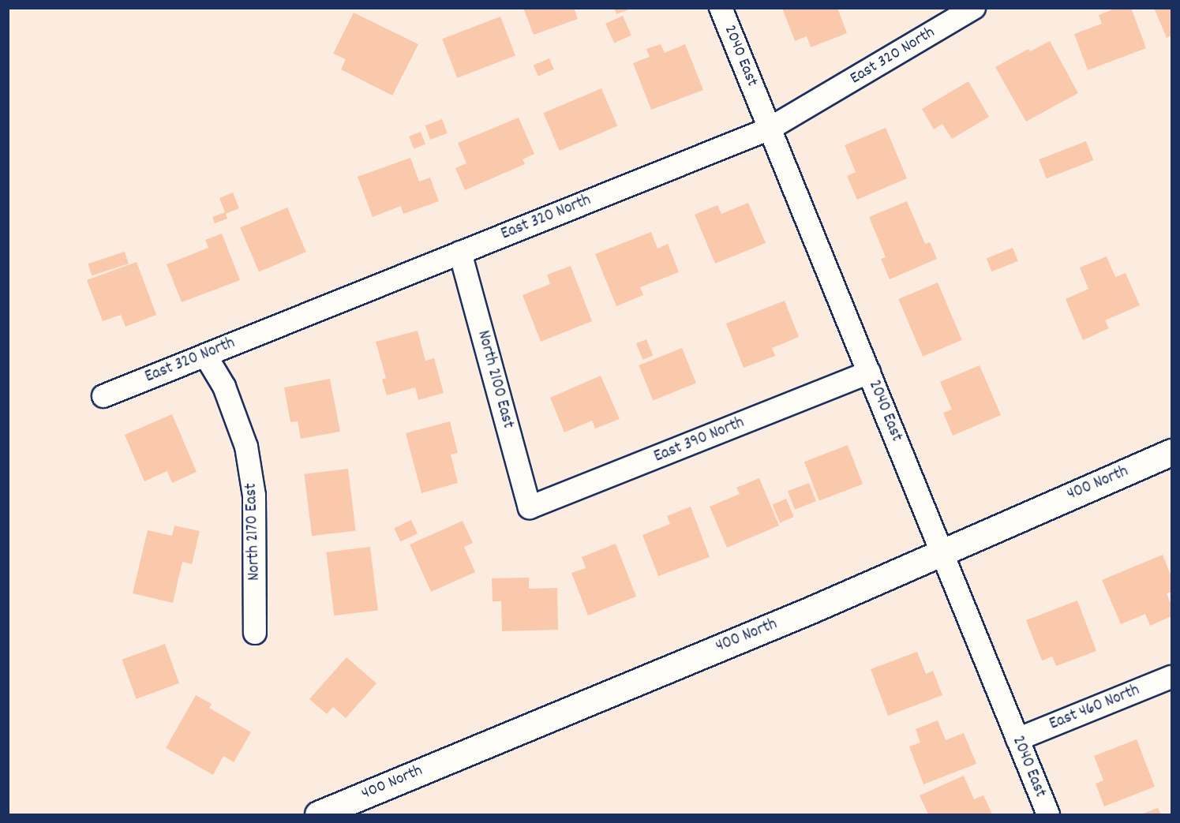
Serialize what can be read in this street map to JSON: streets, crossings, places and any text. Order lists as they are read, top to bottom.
{
  "streets": {
    "main road": ["400 North"],
    "street": [
      "2040 East",
      "East 320 North",
      "North 2100 East",
      "East 390 North",
      "North 2170 East",
      "East 460 North"
    ]
  },
  "crossings": [
    ["2040 East", "East 320 North"],
    ["2040 East", "East 390 North"],
    ["2040 East", "400 North"],
    ["2040 East", "East 460 North"],
    ["East 320 North", "North 2100 East"],
    ["East 320 North", "North 2170 East"],
    ["North 2100 East", "East 390 North"]
  ]
}
